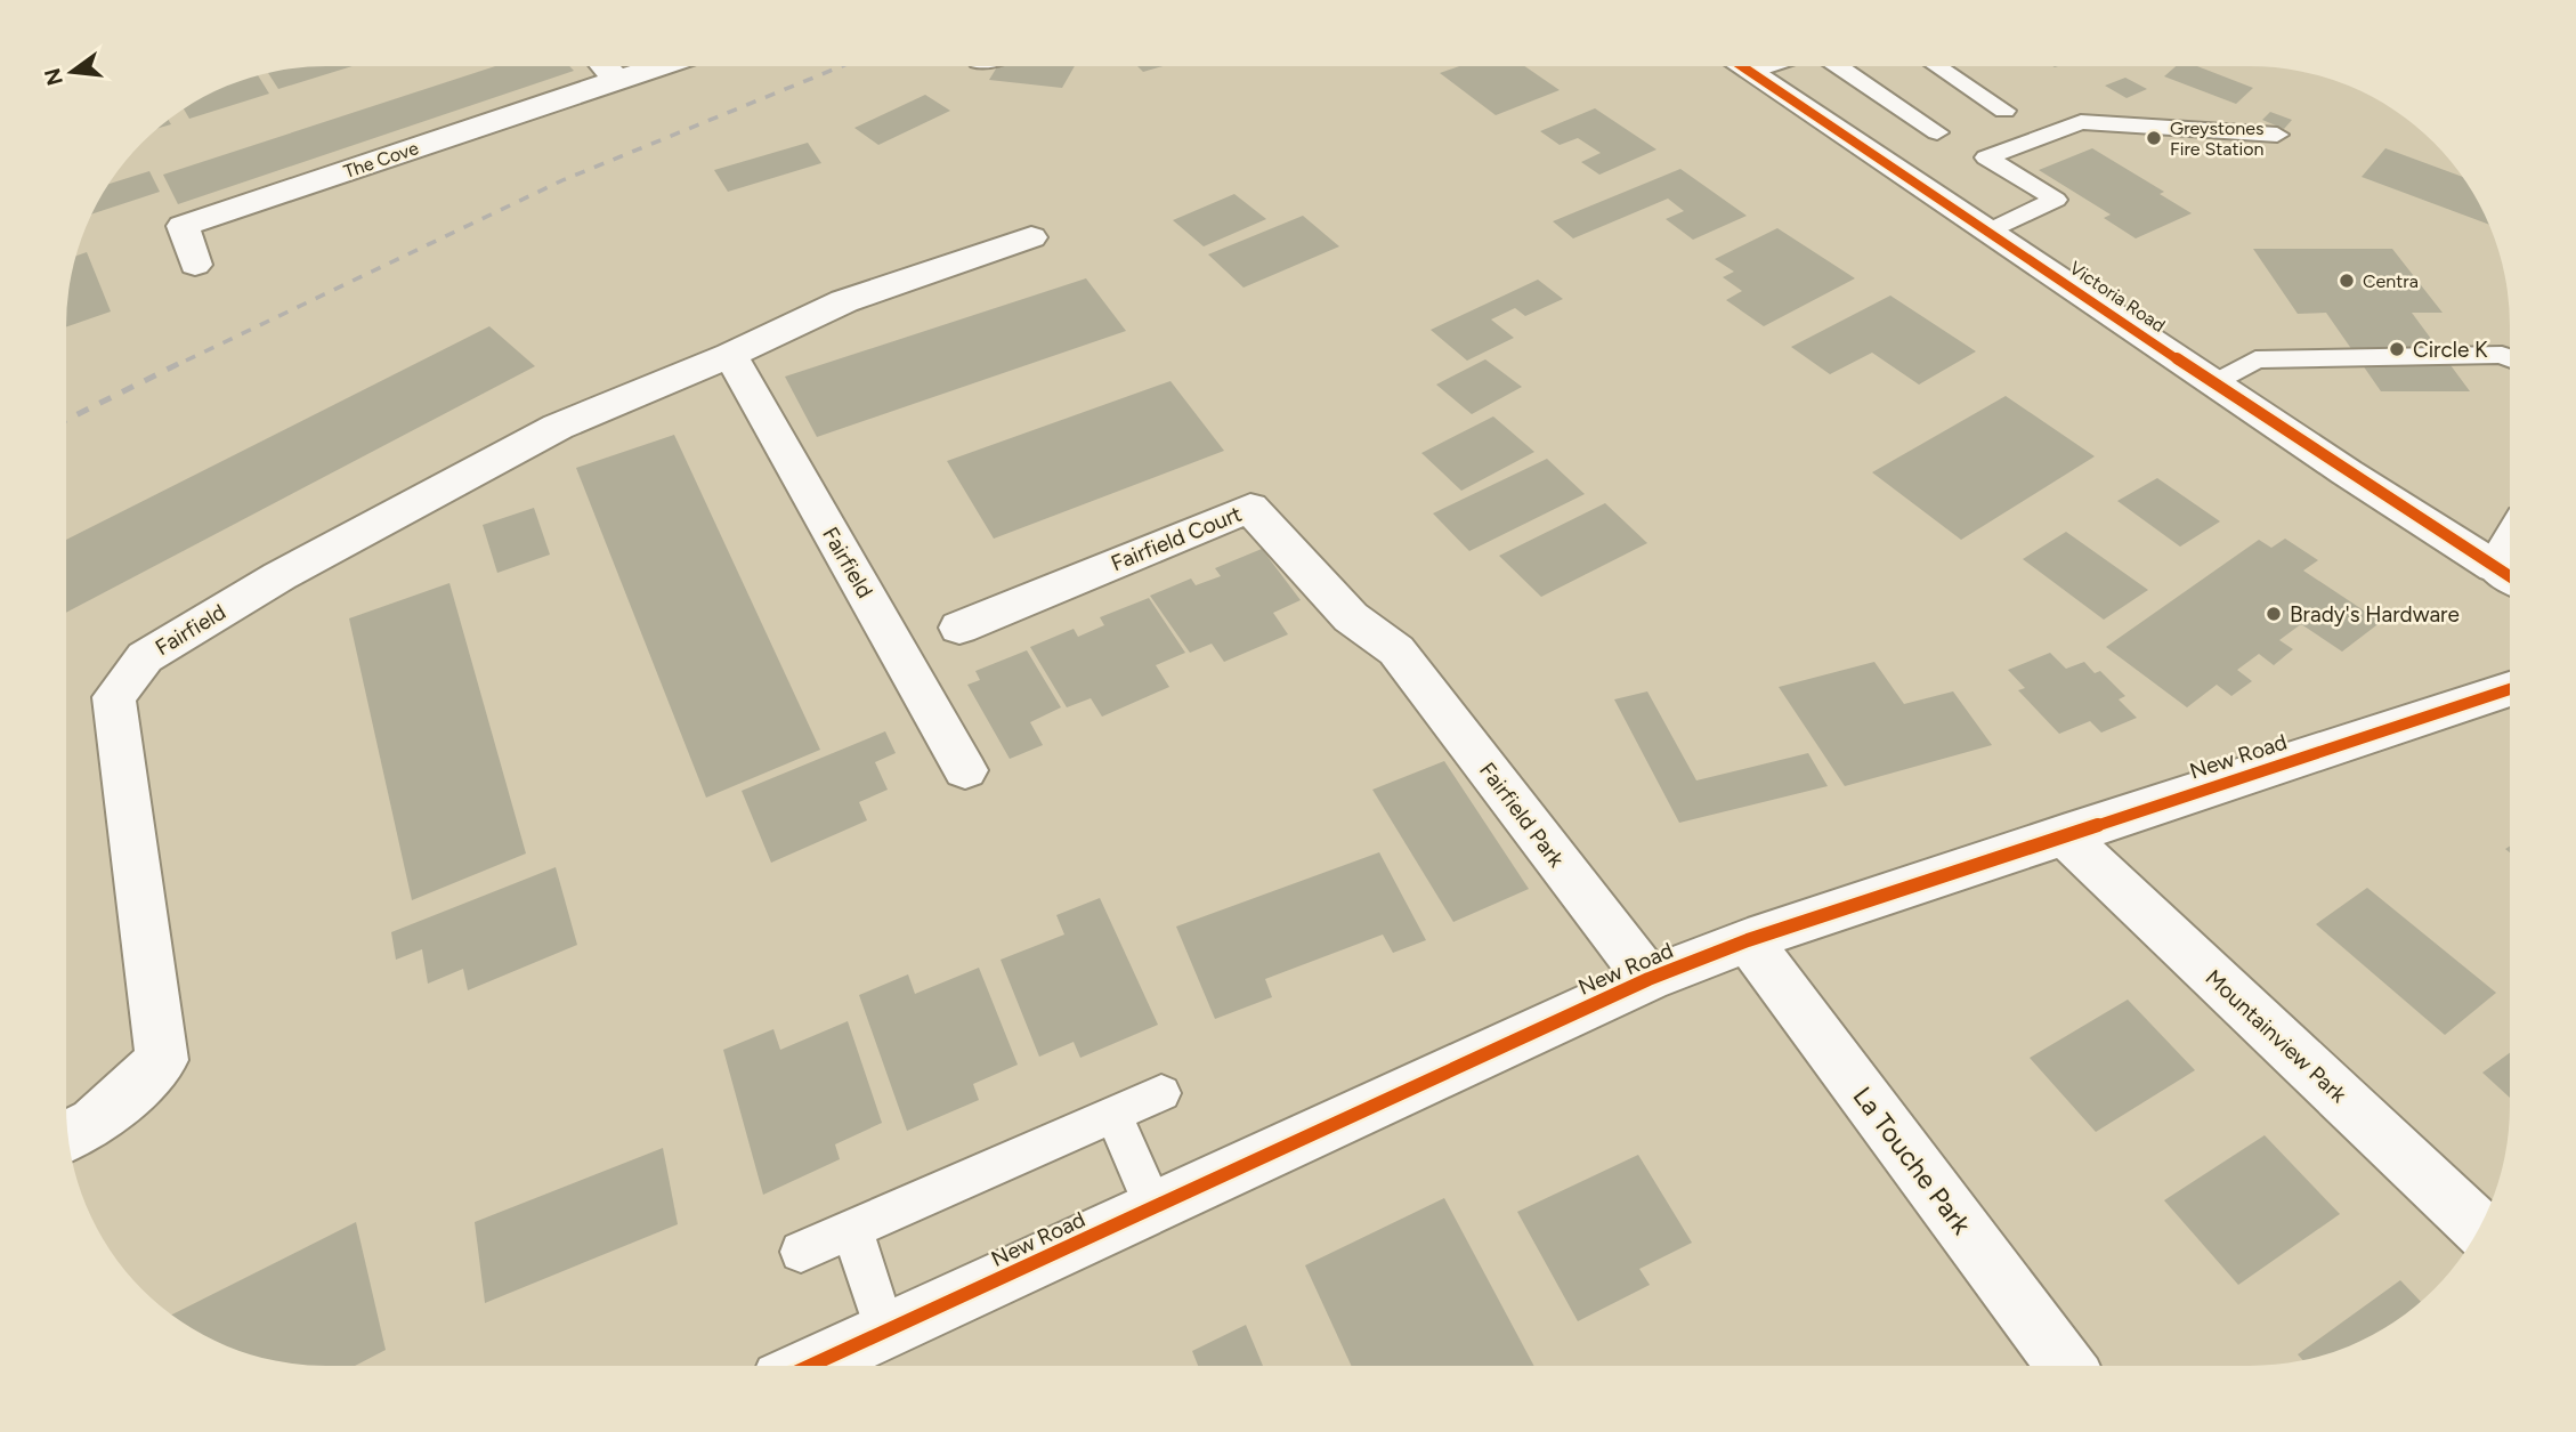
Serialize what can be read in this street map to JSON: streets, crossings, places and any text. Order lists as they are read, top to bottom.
{
  "streets": {
    "street": [
      "The Cove",
      "Victoria Road",
      "Fairfield Court",
      "Fairfield",
      "New Road",
      "Fairfield Park",
      "Mountainview Park",
      "La Touche Park"
    ]
  },
  "crossings": [
    ["Fairfield Court", "Fairfield Park"],
    ["New Road", "Fairfield Park"],
    ["New Road", "Mountainview Park"],
    ["New Road", "La Touche Park"]
  ],
  "places": [
    "Greystones Fire Station",
    "Centra",
    "Circle K",
    "Brady's Hardware"
  ],
  "north": "left"
}
